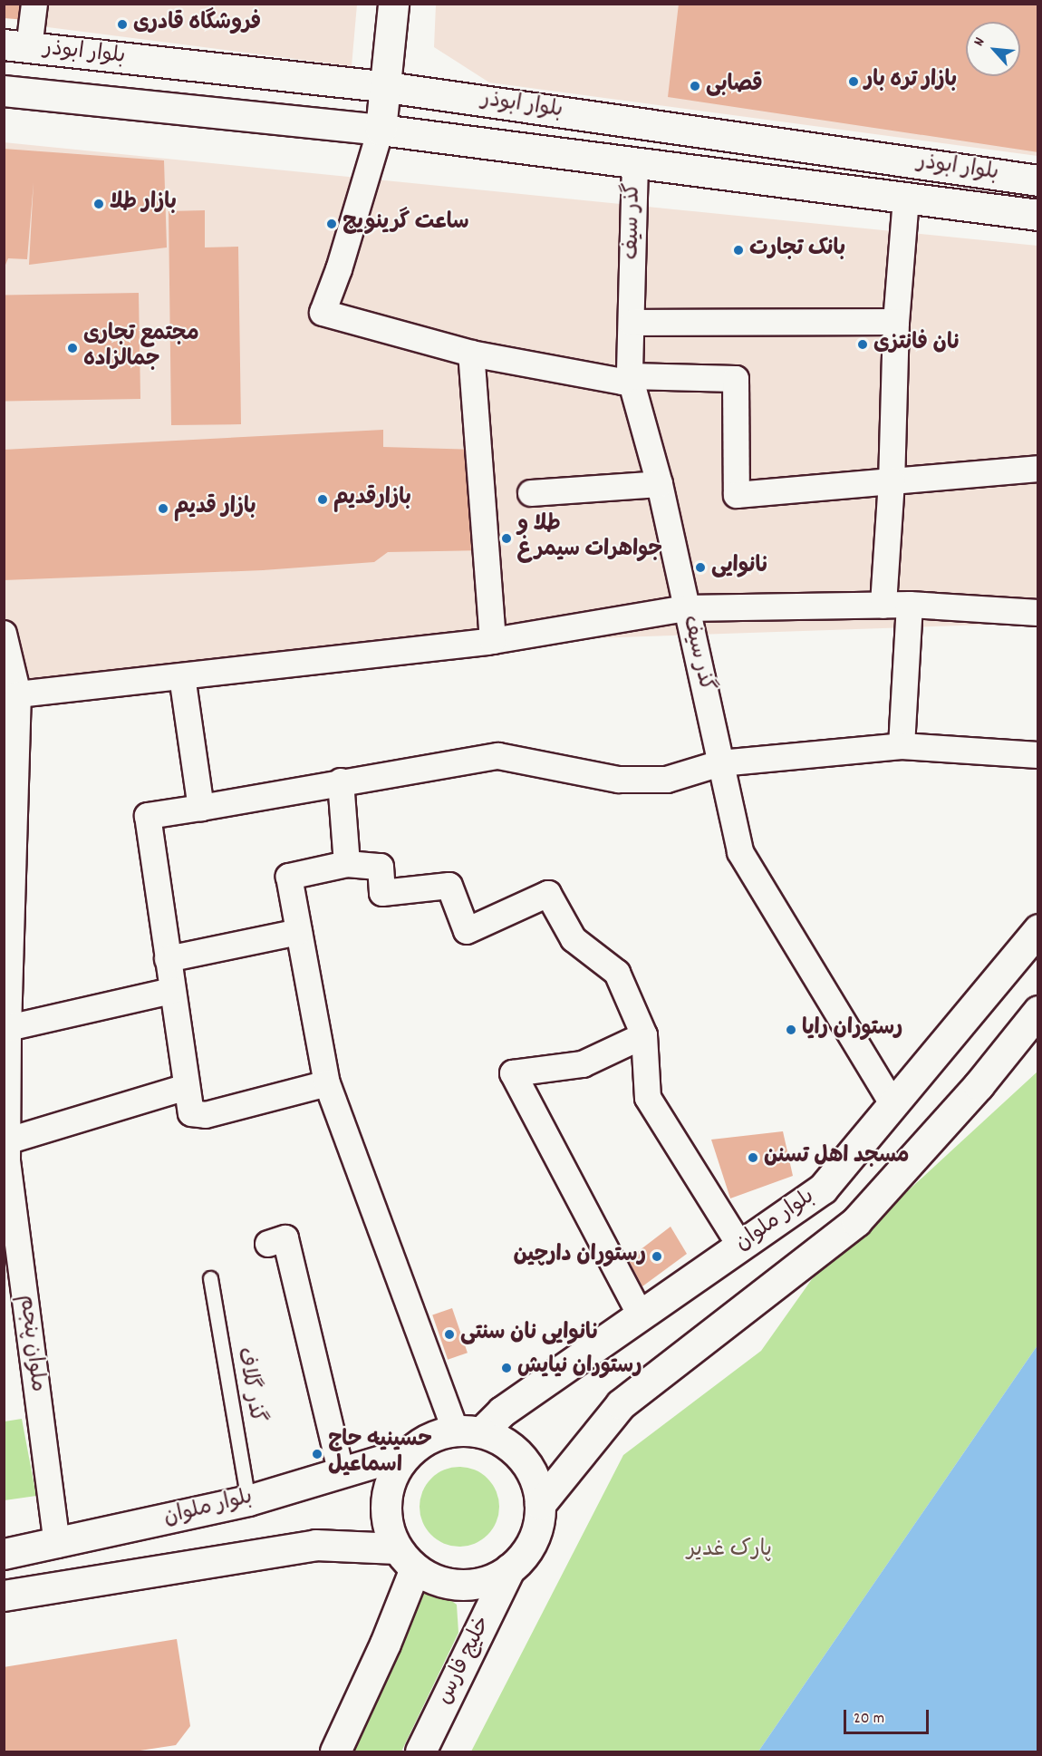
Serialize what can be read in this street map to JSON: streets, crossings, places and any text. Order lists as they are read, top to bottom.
{
  "streets": {
    "main road": ["بلوار ابوذر", "بلوار ملوان", "خلیج فارس"],
    "street": ["گذر سیف", "ملوان پنجم"],
    "lane": ["گذر گلاف"]
  },
  "crossings": [
    ["بلوار ابوذر", "گذر سیف"],
    ["گذر سیف", "بلوار ملوان"],
    ["بلوار ملوان", "ملوان پنجم"],
    ["بلوار ملوان", "گذر گلاف"],
    ["بلوار ملوان", "خلیج فارس"]
  ],
  "parks": ["پارک غدیر"],
  "places": [
    "فروشگاه قادری",
    "بازار تره بار",
    "قصابی",
    "بازار طلا",
    "ساعت گرینویچ",
    "بانک تجارت",
    "نان فانتزی",
    "مجتمع تجاری جمالزاده",
    "بازارقدیم",
    "بازار قدیم",
    "طلا و جواهرات سیمرغ",
    "نانوایی",
    "رستوران رایا",
    "مسجد اهل تسنن",
    "رستوران دارچین",
    "نانوایی نان سنتی",
    "رستوران نیایش",
    "حسینیه حاج اسماعیل"
  ],
  "scale_bar": "20 m",
  "north": "top left"
}
